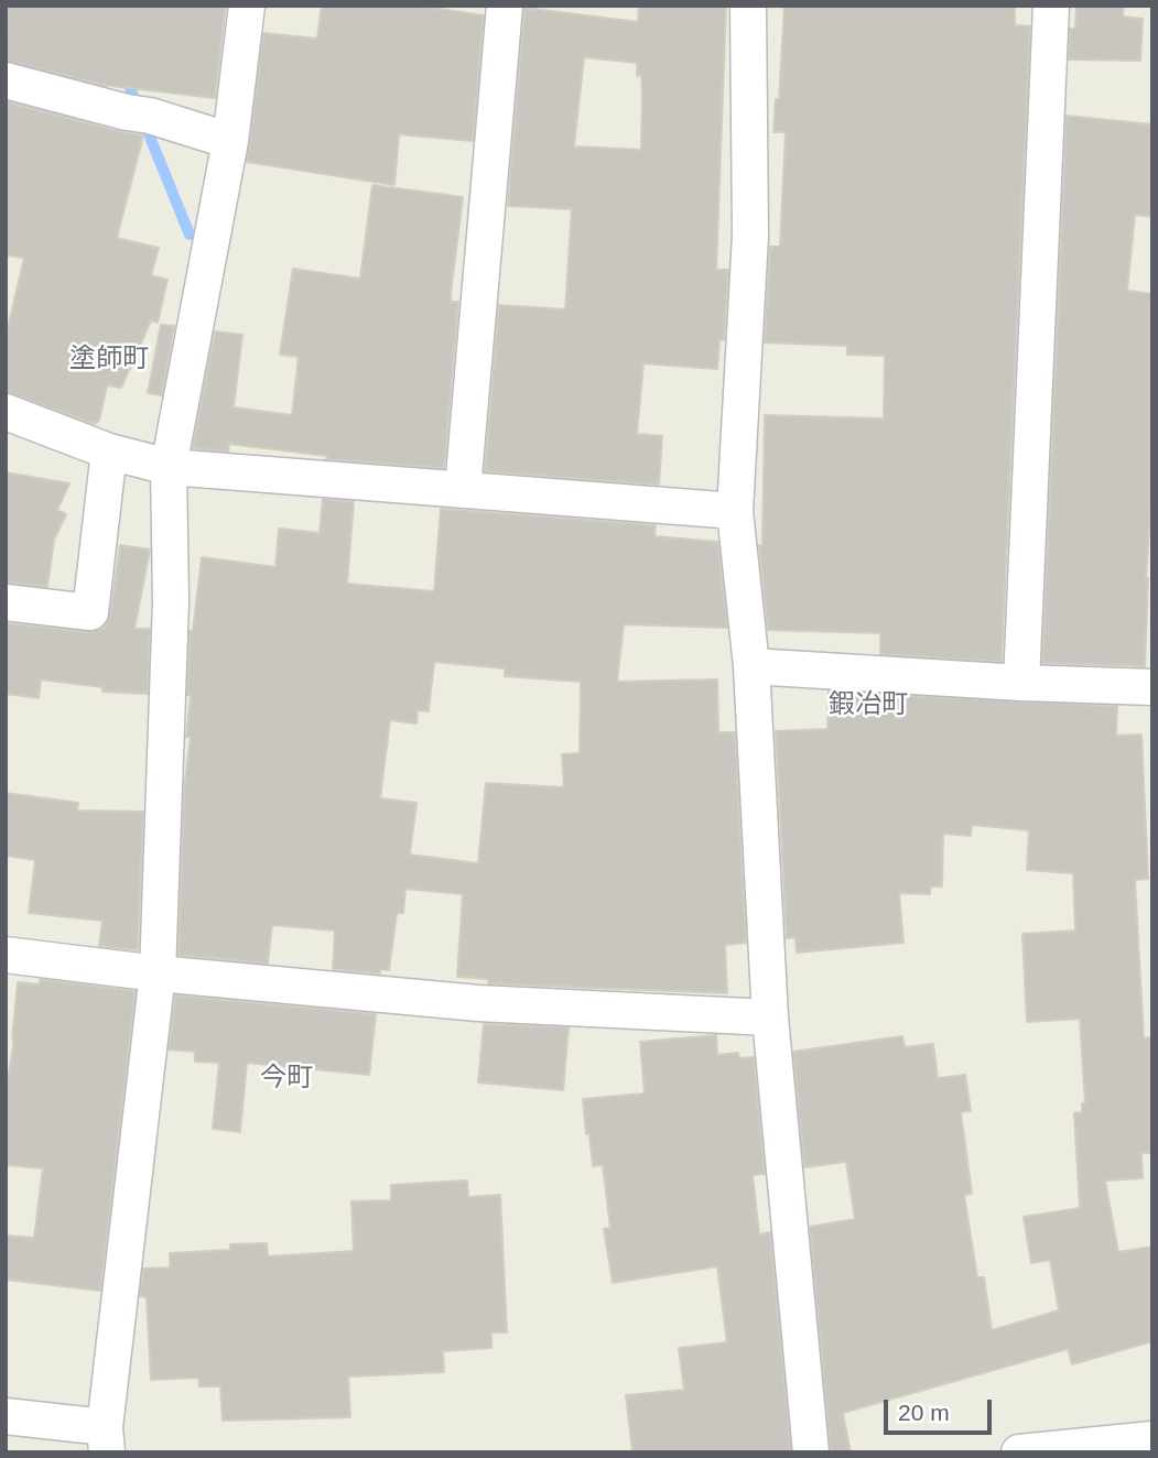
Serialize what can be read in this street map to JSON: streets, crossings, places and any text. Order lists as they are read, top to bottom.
{
  "districts": ["塗師町", "鍜冶町", "今町"],
  "scale_bar": "20 m"
}
